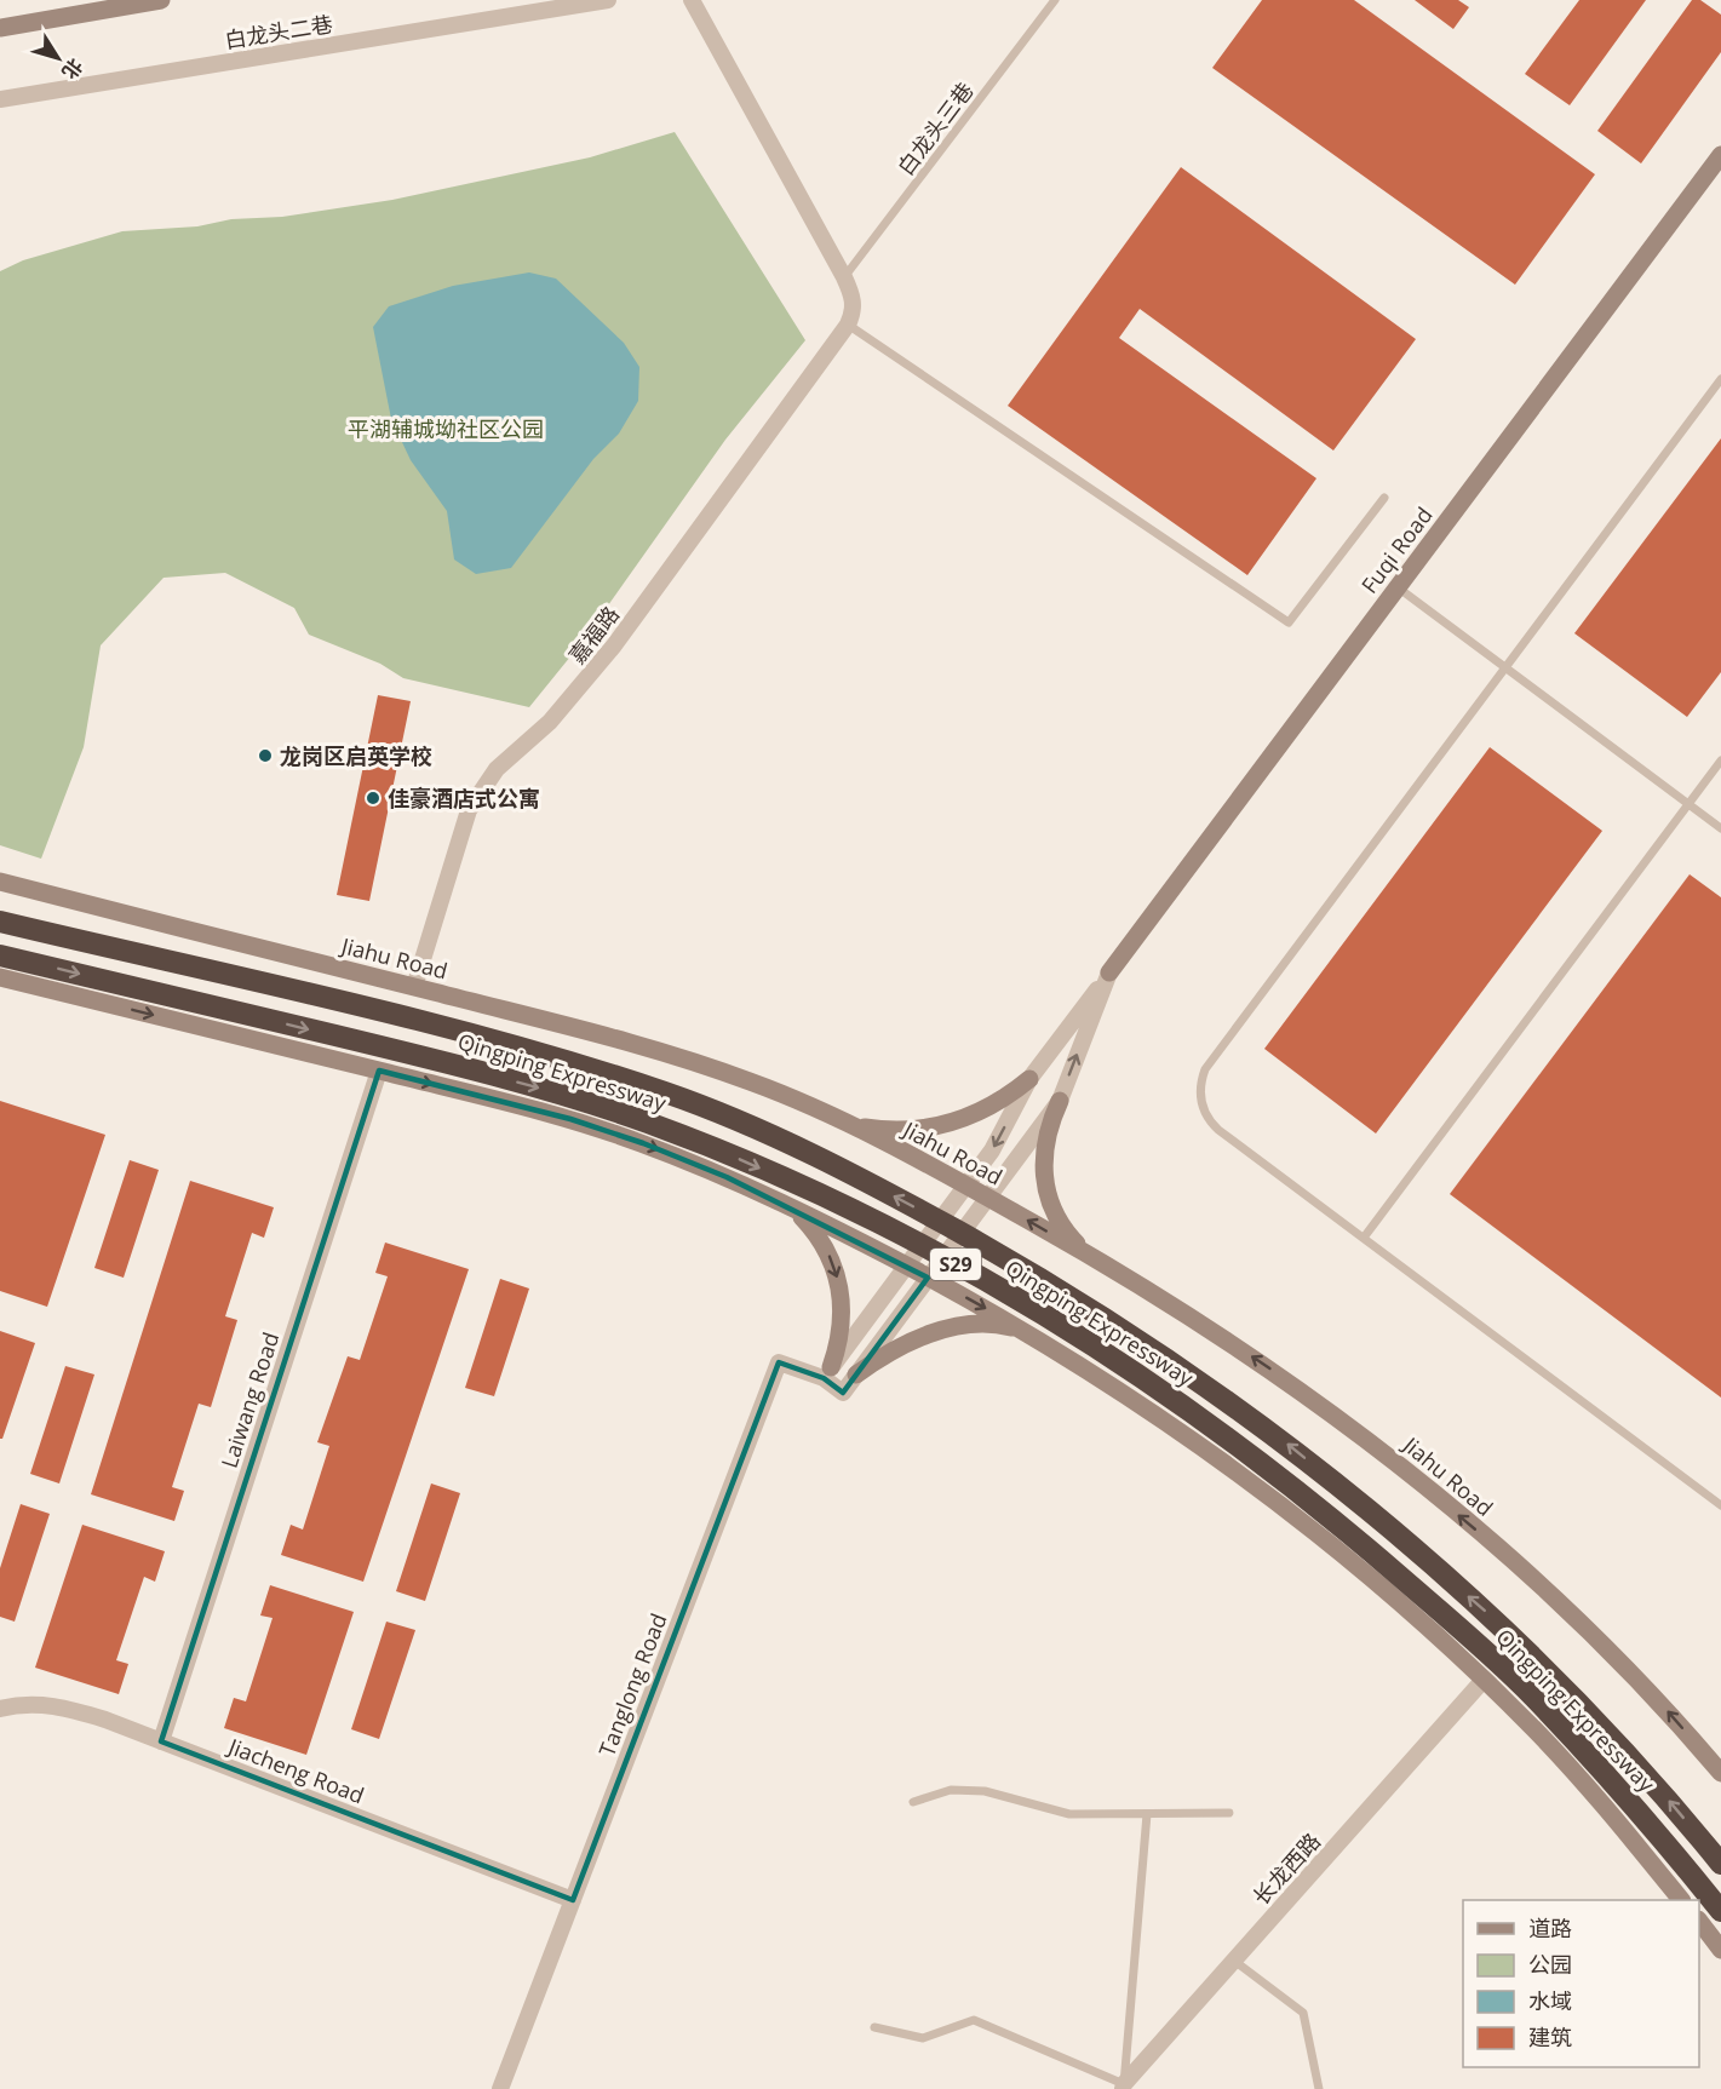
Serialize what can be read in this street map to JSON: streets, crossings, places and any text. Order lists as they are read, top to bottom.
{
  "streets": {
    "highway": ["Qingping Expressway", "S29"],
    "main road": ["Fuqi Road", "Jiahu Road"],
    "street": [
      "白龙头二巷",
      "嘉福路",
      "Laiwang Road",
      "Tanglong Road",
      "Jiacheng Road",
      "长龙西路"
    ],
    "lane": ["白龙头三巷"]
  },
  "crossings": [
    ["嘉福路", "Jiahu Road"],
    ["Laiwang Road", "Jiacheng Road"],
    ["Tanglong Road", "Jiacheng Road"]
  ],
  "parks": ["平湖辅城坳社区公园"],
  "places": ["龙岗区启英学校", "佳豪酒店式公寓"],
  "legend": [
    "道路",
    "公园",
    "水域",
    "建筑"
  ],
  "north": "bottom right"
}
